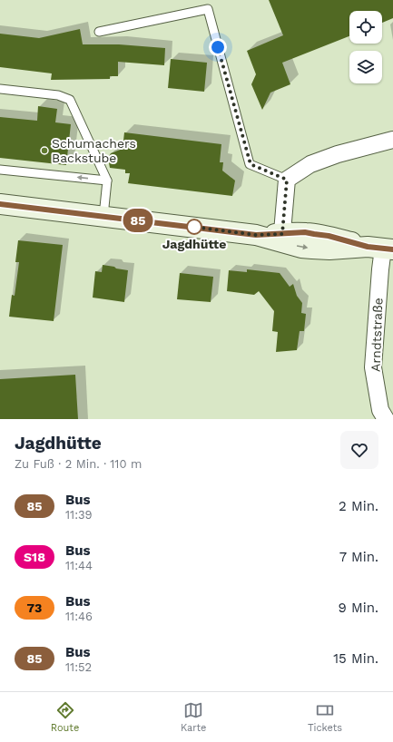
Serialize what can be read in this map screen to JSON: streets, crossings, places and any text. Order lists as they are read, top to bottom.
{
  "streets": {
    "street": ["Arndtstraße"]
  },
  "places": ["Schumachers Backstube", "Jagdhütte"],
  "lines": ["bus line 85"],
  "page": {
    "on_map": "85",
    "heading": ["Jagdhütte", "Zu Fuß · 2 Min. · 110 m"],
    "list": [
      {
        "mark": "85",
        "name": "Bus",
        "note": "11:39",
        "value": "2 Min."
      },
      {
        "mark": "S18",
        "name": "Bus",
        "note": "11:44",
        "value": "7 Min."
      },
      {
        "mark": "73",
        "name": "Bus",
        "note": "11:46",
        "value": "9 Min."
      },
      {
        "mark": "85",
        "name": "Bus",
        "note": "11:52",
        "value": "15 Min."
      }
    ],
    "tabs": ["Route", "Karte", "Tickets"]
  }
}
